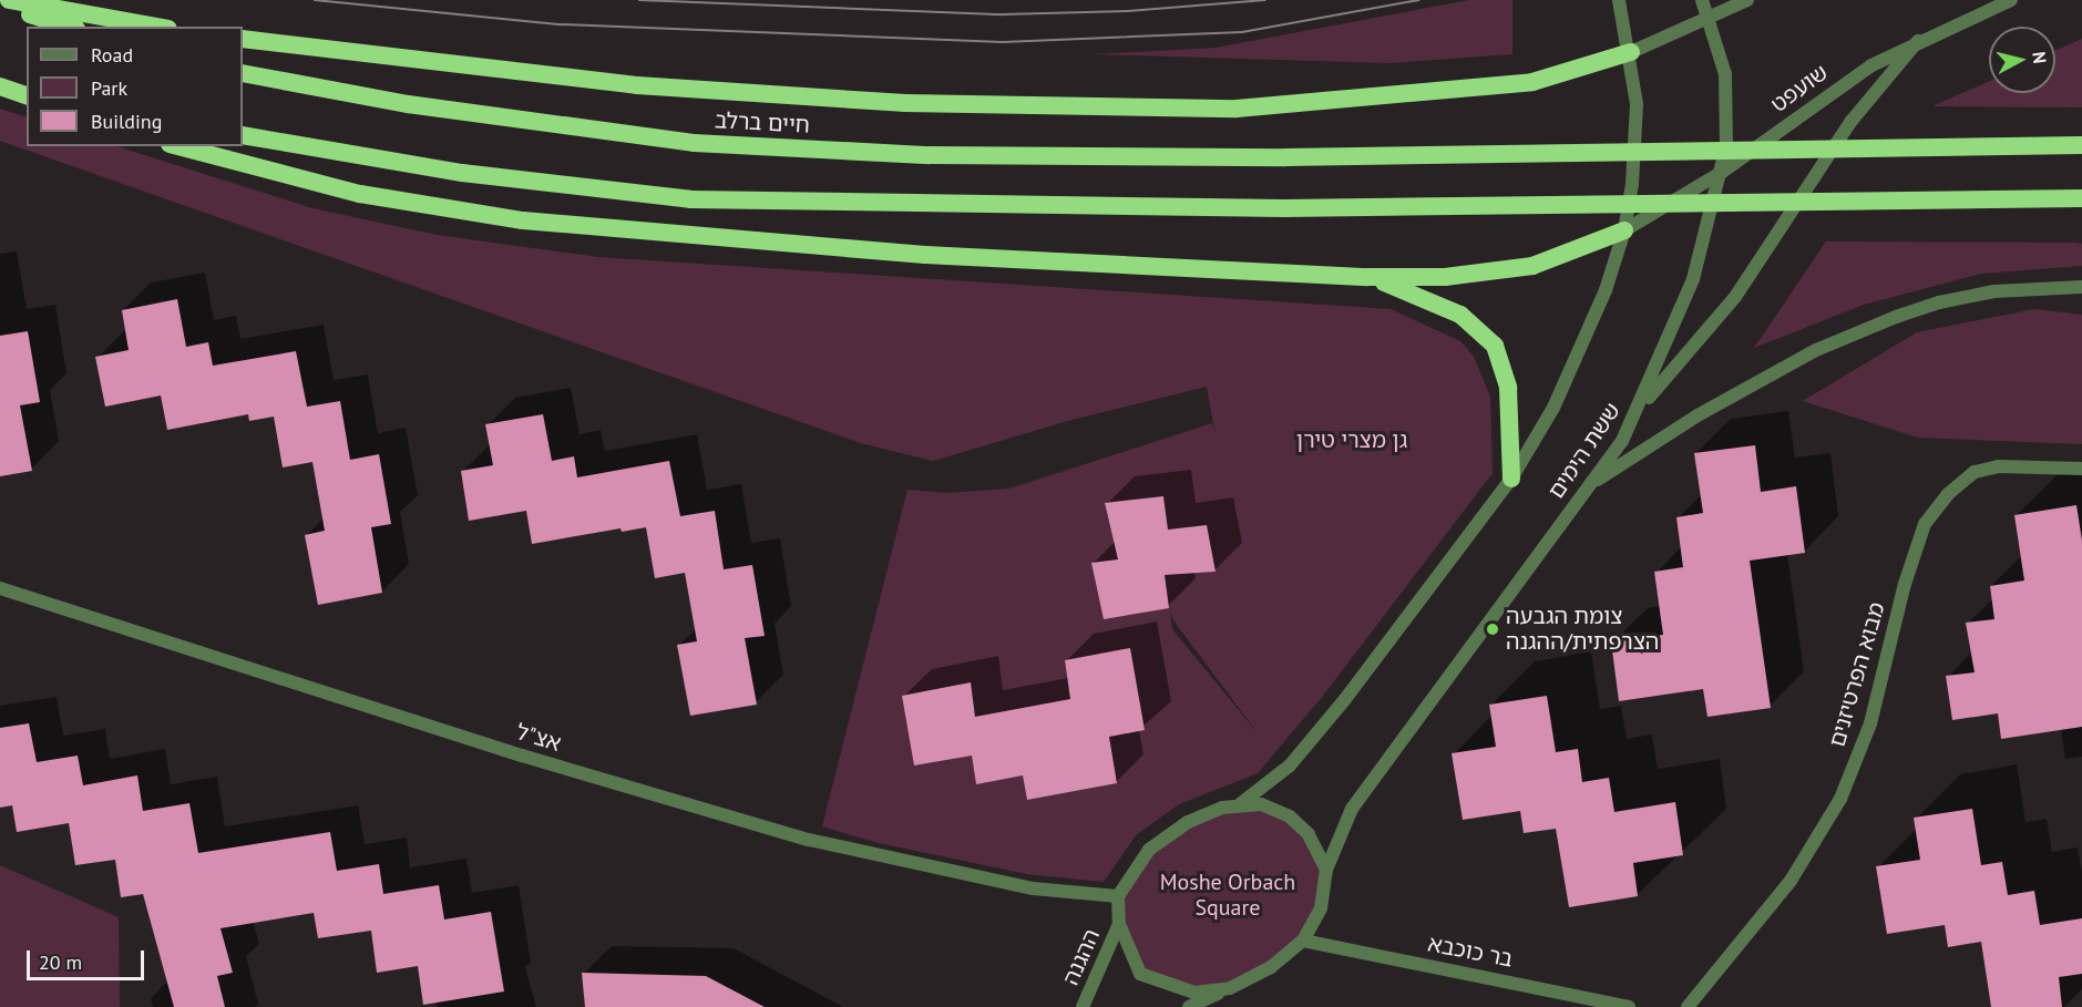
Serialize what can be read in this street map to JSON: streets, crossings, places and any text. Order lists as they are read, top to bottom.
{
  "streets": {
    "highway": ["חיים ברלב"],
    "street": [
      "שועפט",
      "ששת הימים",
      "מבוא הפרטיזנים",
      "אצ\"ל",
      "בר כוכבא",
      "ההגנה"
    ]
  },
  "crossings": [
    ["שועפט", "ששת הימים"],
    ["ששת הימים", "אצ\"ל"],
    ["ששת הימים", "בר כוכבא"],
    ["ששת הימים", "ההגנה"],
    ["אצ\"ל", "בר כוכבא"],
    ["אצ\"ל", "ההגנה"],
    ["בר כוכבא", "ההגנה"]
  ],
  "parks": ["גן מצרי טירן", "Moshe Orbach Square"],
  "places": ["צומת הגבעה הצרפתית/ההגנה"],
  "legend": ["Road", "Park", "Building"],
  "scale_bar": "20 m",
  "north": "right"
}
